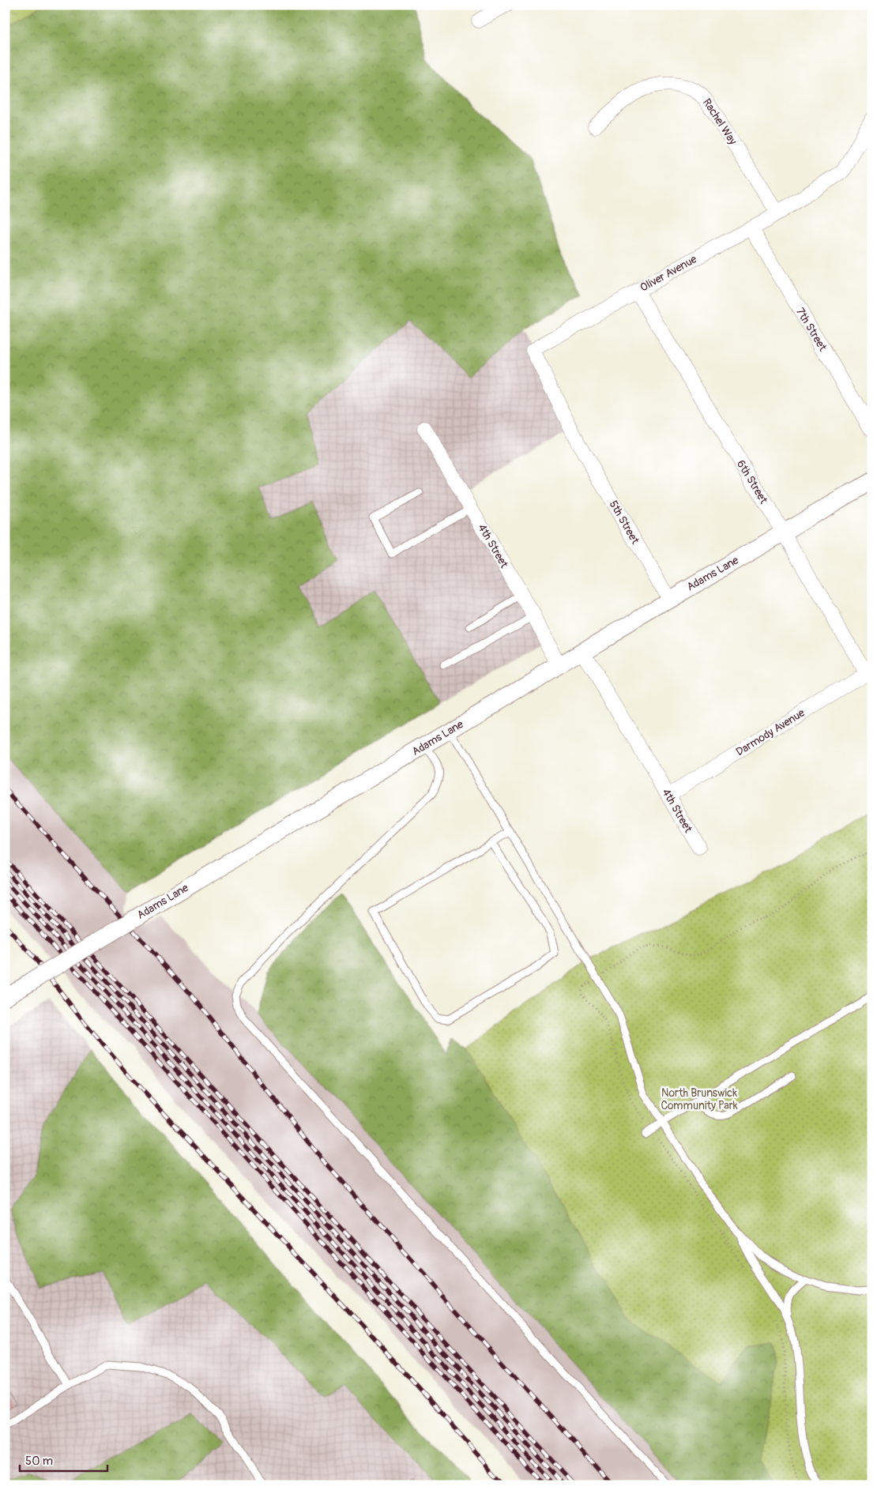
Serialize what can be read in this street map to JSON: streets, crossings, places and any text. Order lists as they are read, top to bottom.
{
  "streets": {
    "street": [
      "Rachel Way",
      "Oliver Avenue",
      "7th Street",
      "6th Street",
      "5th Street",
      "4th Street",
      "Adams Lane",
      "Darmody Avenue"
    ]
  },
  "crossings": [
    ["Rachel Way", "Oliver Avenue"],
    ["Oliver Avenue", "7th Street"],
    ["Oliver Avenue", "6th Street"],
    ["Oliver Avenue", "5th Street"],
    ["6th Street", "Adams Lane"],
    ["6th Street", "Darmody Avenue"],
    ["5th Street", "Adams Lane"],
    ["4th Street", "Adams Lane"],
    ["4th Street", "Darmody Avenue"]
  ],
  "parks": ["North Brunswick Community Park"],
  "scale_bar": "50 m"
}
